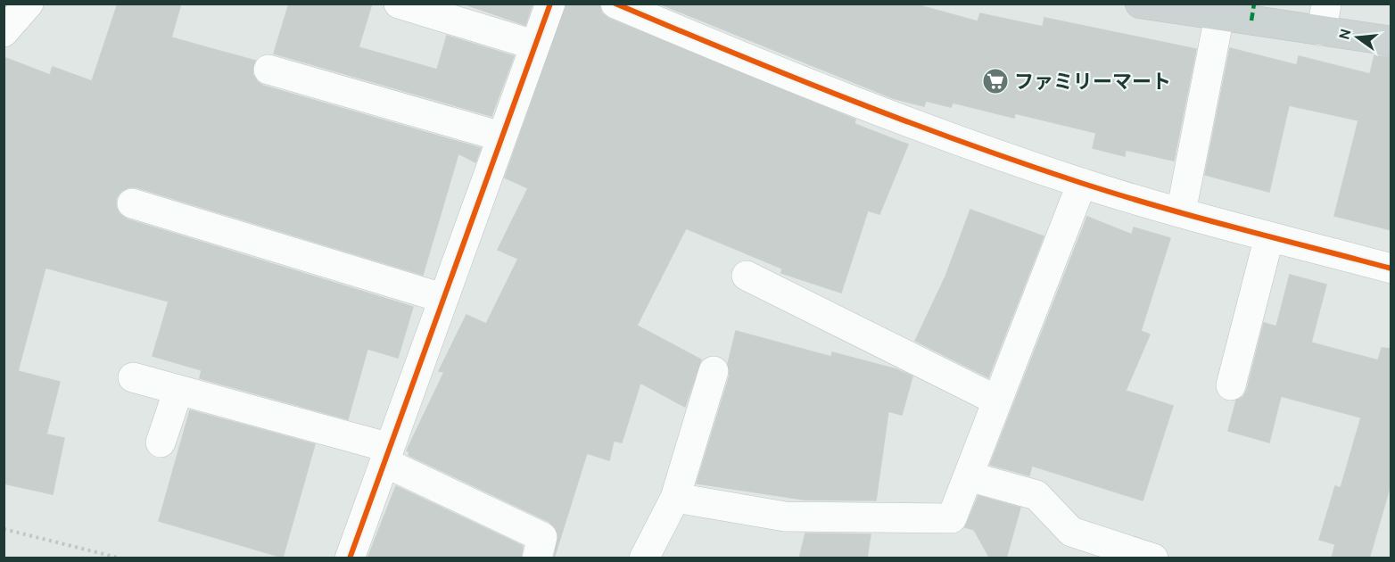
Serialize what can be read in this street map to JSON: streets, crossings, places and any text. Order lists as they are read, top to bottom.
{
  "places": {
    "supermarket": ["ファミリーマート"]
  },
  "north": "left"
}
